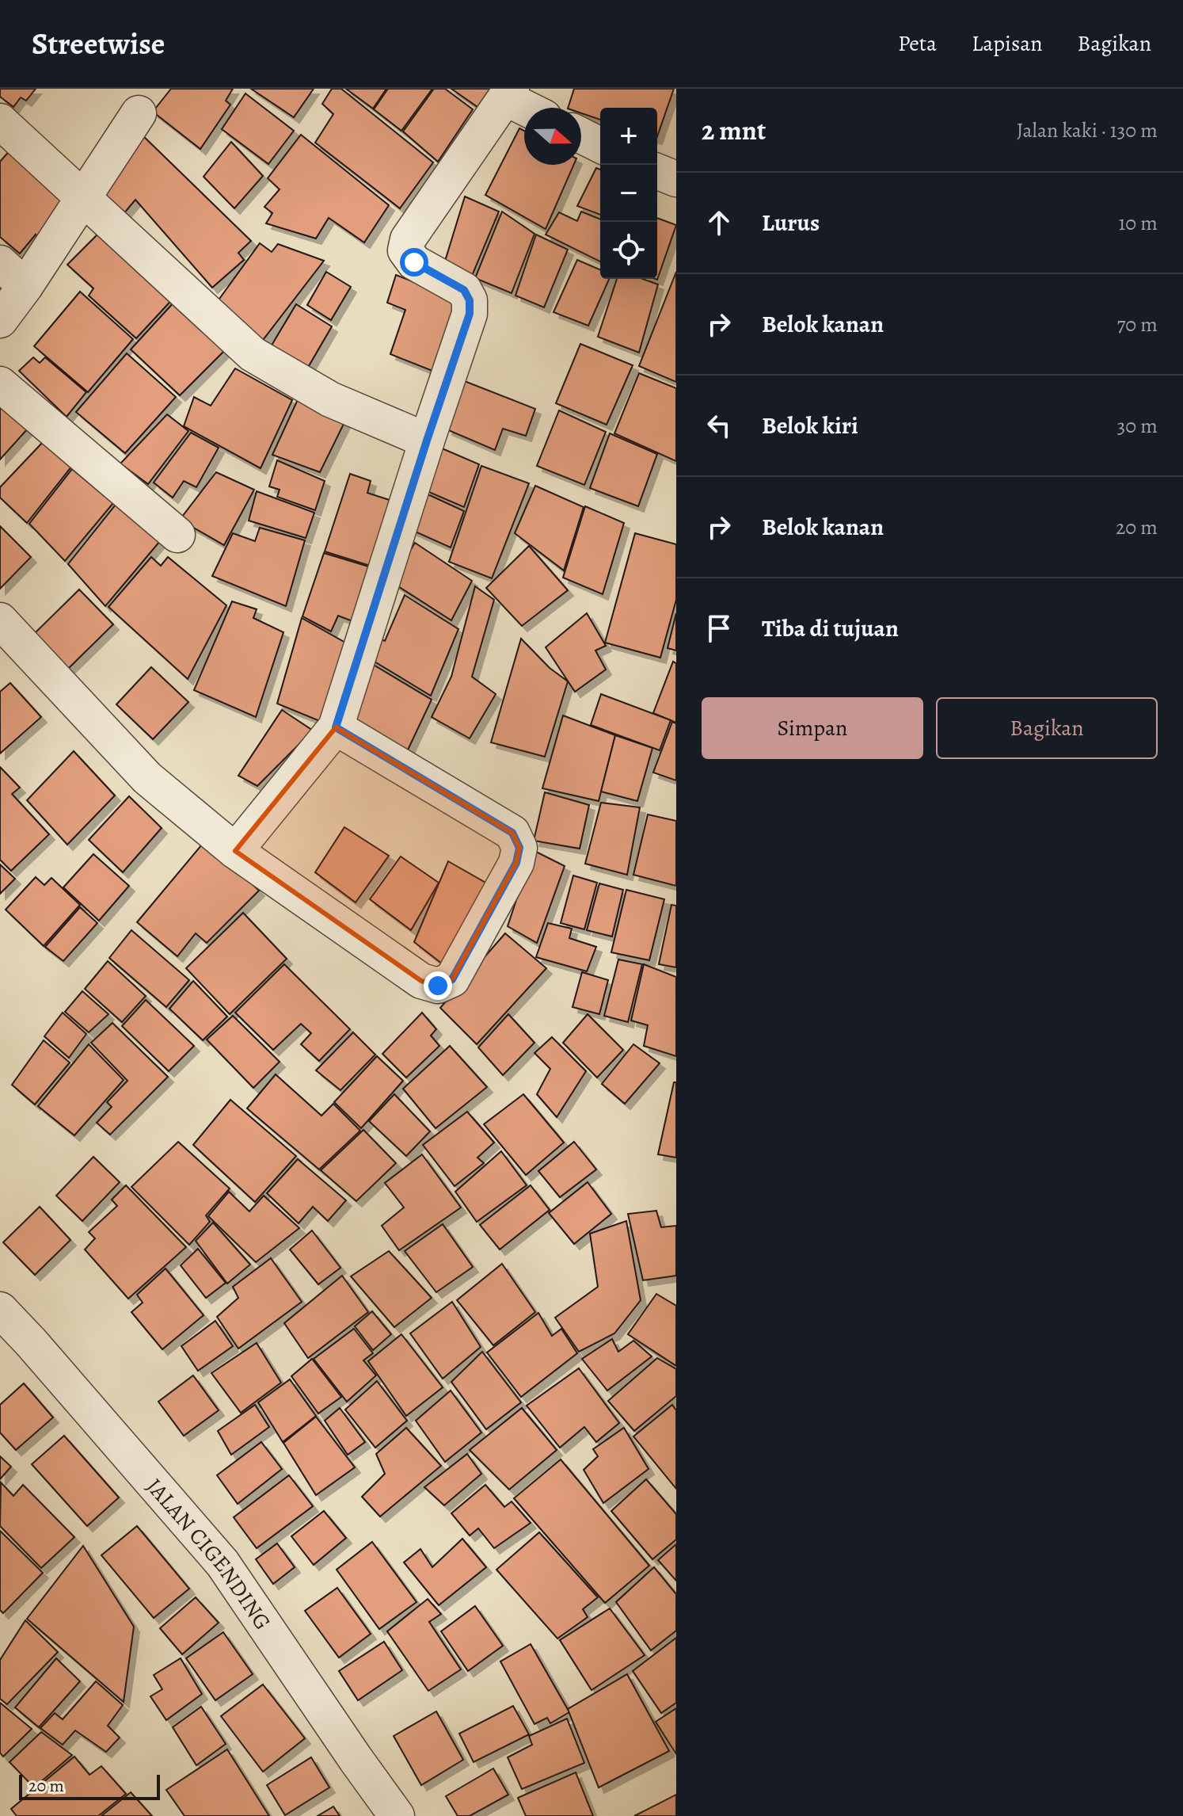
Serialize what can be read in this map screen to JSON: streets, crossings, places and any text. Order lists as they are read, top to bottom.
{
  "streets": {
    "street": ["JALAN CIGENDING"]
  },
  "scale_bar": "20 m",
  "north": "right",
  "page": {
    "header": "Streetwise",
    "nav": ["Peta", "Lapisan", "Bagikan"],
    "heading": ["2 mnt", "Jalan kaki · 130 m"],
    "map_buttons": ["+", "−"],
    "list": [
      ["Lurus", "10 m"],
      ["Belok kanan", "70 m"],
      ["Belok kiri", "30 m"],
      ["Belok kanan", "20 m"],
      "Tiba di tujuan"
    ],
    "buttons": ["Simpan", "Bagikan"],
    "scale": "20 m"
  }
}
